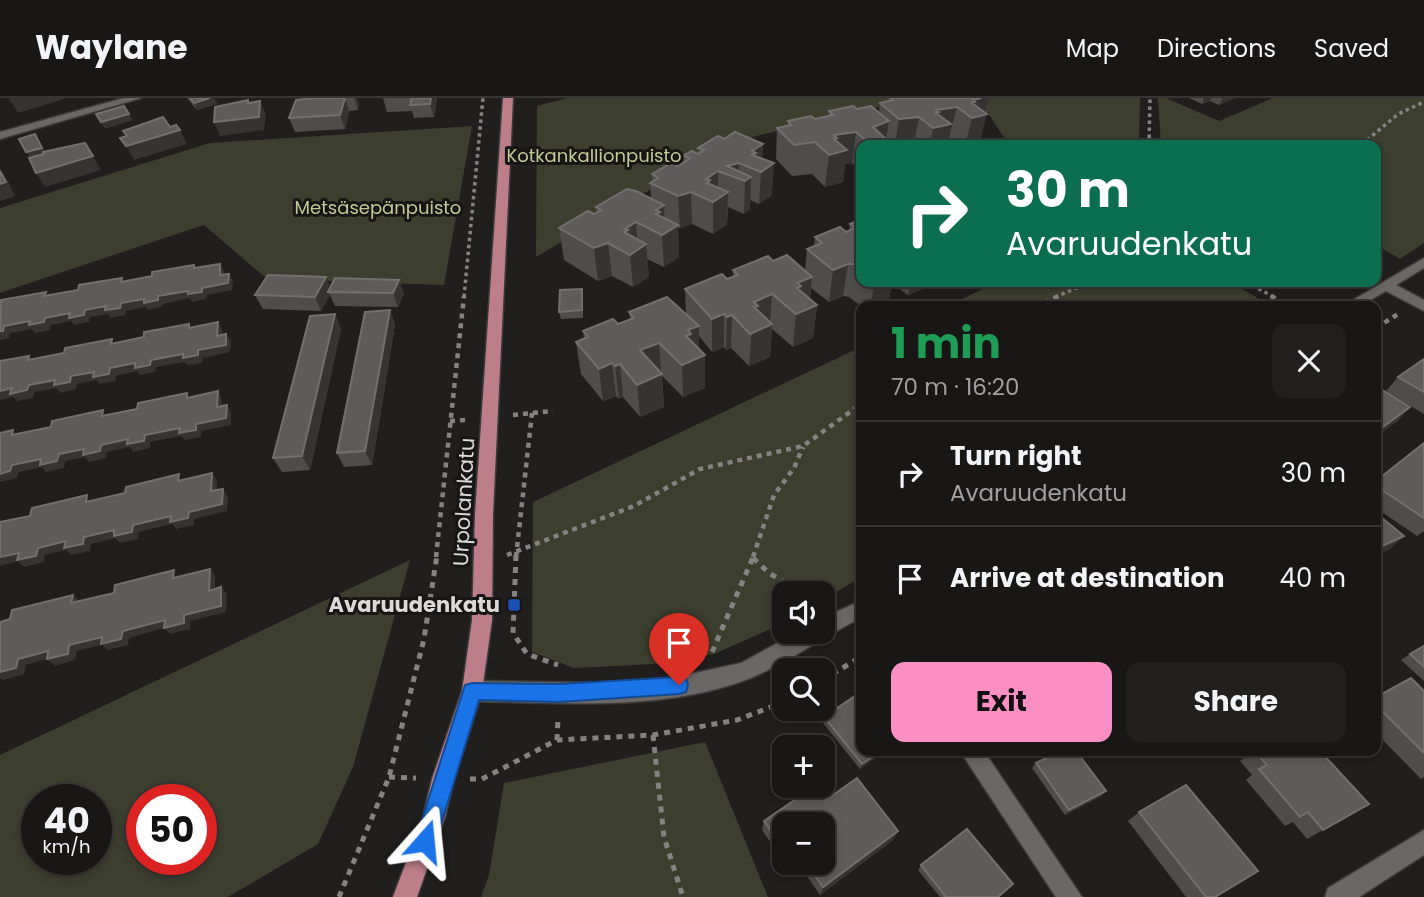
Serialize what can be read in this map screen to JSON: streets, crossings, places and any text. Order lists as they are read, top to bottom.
{
  "streets": {
    "main road": ["Urpolankatu"]
  },
  "parks": ["Kotkankallionpuisto", "Metsäsepänpuisto"],
  "places": {
    "transit": ["Avaruudenkatu"]
  },
  "page": {
    "header": "Waylane",
    "nav": ["Map", "Directions", "Saved"],
    "turn": ["30 m", "Avaruudenkatu"],
    "heading": ["1 min", "70 m · 16:20"],
    "list": [
      {
        "name": "Turn right",
        "note": "Avaruudenkatu",
        "value": "30 m"
      },
      {
        "name": "Arrive at destination",
        "value": "40 m"
      }
    ],
    "map_buttons": ["+", "−"],
    "buttons": ["Exit", "Share"],
    "speed": "40 km/h",
    "limit": "50"
  }
}
